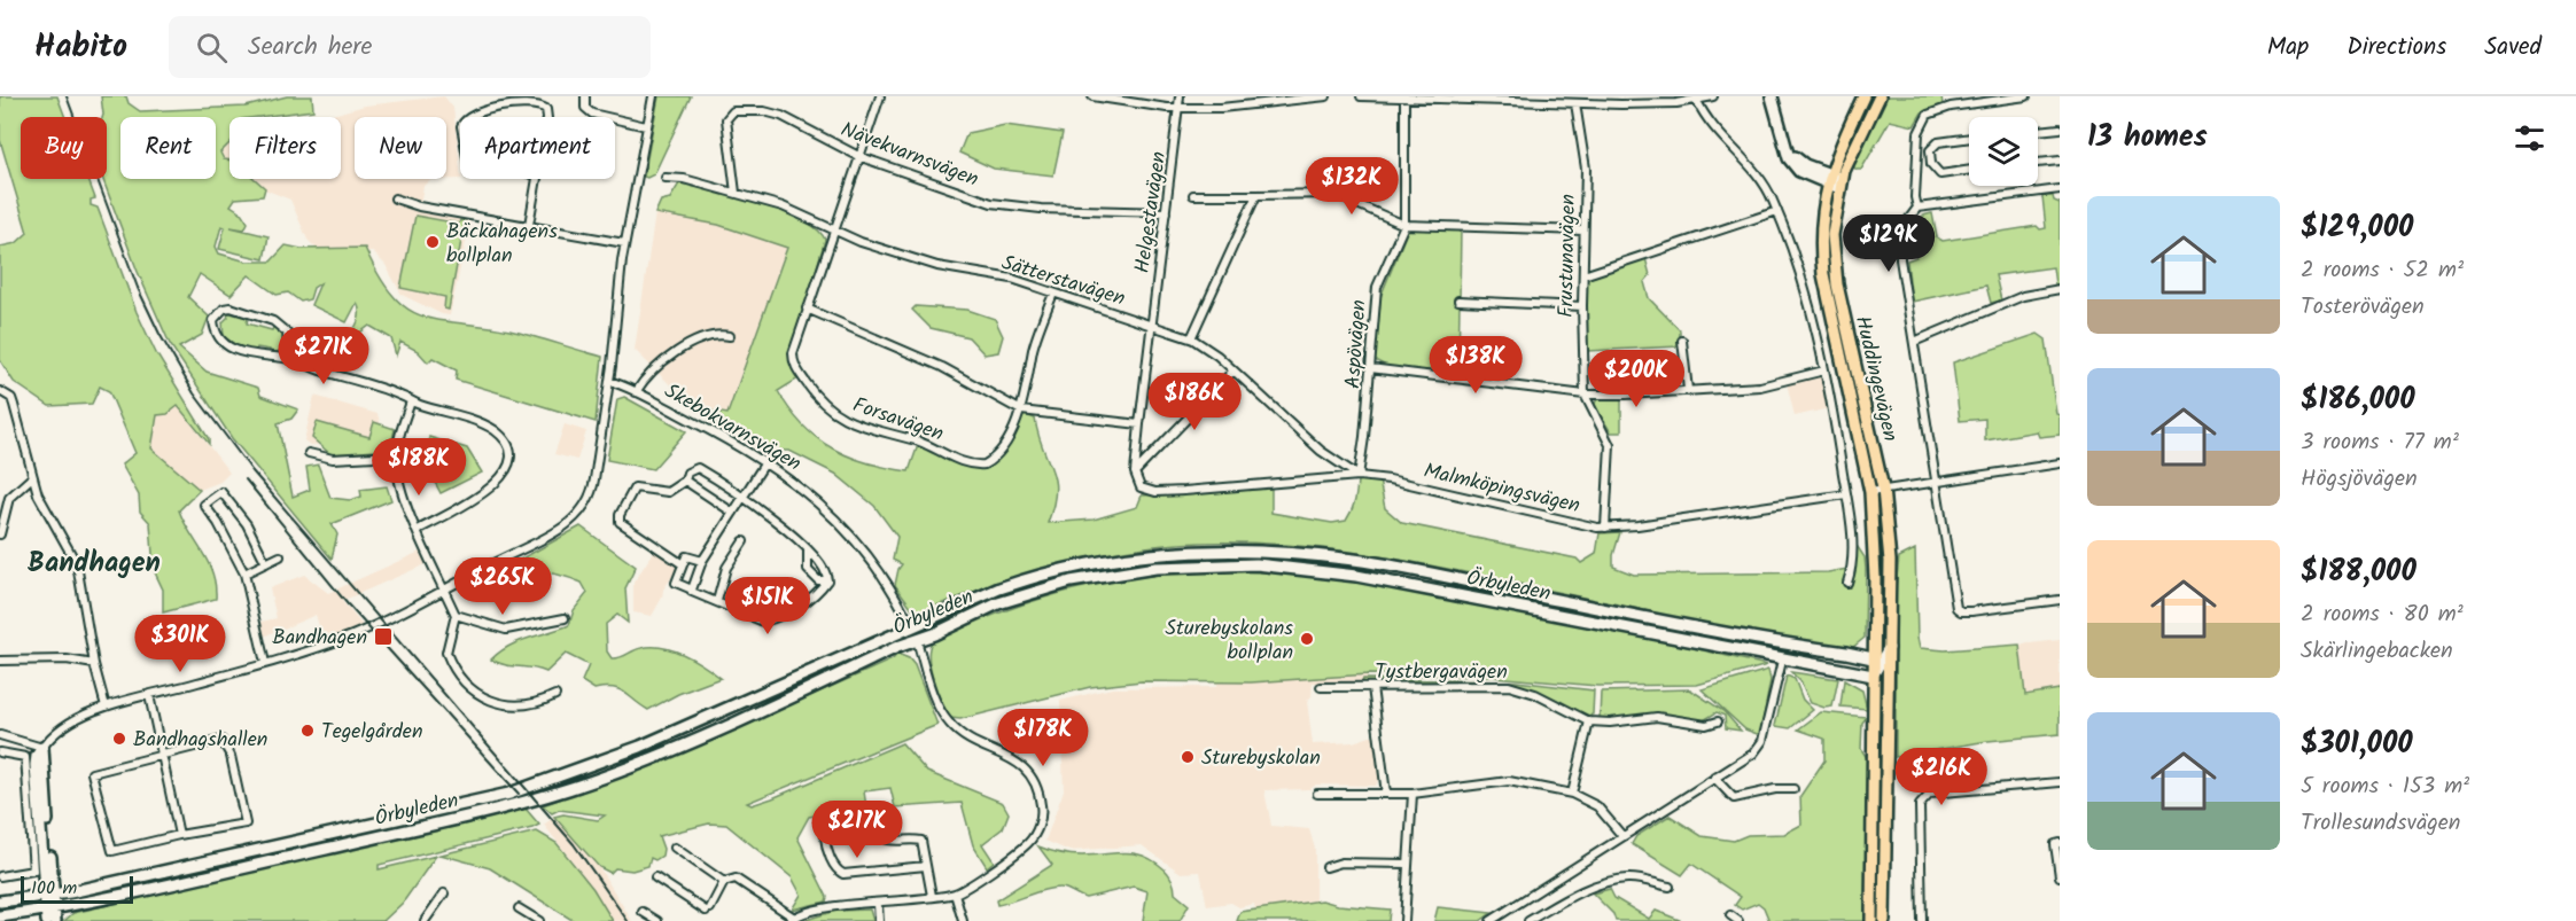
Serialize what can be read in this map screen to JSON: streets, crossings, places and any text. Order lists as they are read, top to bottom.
{
  "streets": {
    "main road": ["Huddingevägen", "Örbyleden"],
    "street": [
      "Nävekvarnsvägen",
      "Helgestavägen",
      "Frustunavägen",
      "Sätterstavägen",
      "Aspövägen",
      "Forsavägen",
      "Skebokvarnsvägen",
      "Malmköpingsvägen",
      "Tystbergavägen"
    ]
  },
  "crossings": [
    ["Nävekvarnsvägen", "Helgestavägen"],
    ["Nävekvarnsvägen", "Sätterstavägen"],
    ["Nävekvarnsvägen", "Forsavägen"],
    ["Helgestavägen", "Sätterstavägen"],
    ["Helgestavägen", "Malmköpingsvägen"],
    ["Frustunavägen", "Malmköpingsvägen"],
    ["Sätterstavägen", "Aspövägen"],
    ["Sätterstavägen", "Forsavägen"],
    ["Sätterstavägen", "Malmköpingsvägen"],
    ["Aspövägen", "Malmköpingsvägen"],
    ["Huddingevägen", "Örbyleden"],
    ["Skebokvarnsvägen", "Örbyleden"]
  ],
  "districts": ["Bandhagen"],
  "places": {
    "other": [
      "Bäckahagens bollplan",
      "Sturebyskolans bollplan",
      "Tegelgården",
      "Bandhagshallen",
      "Sturebyskolan"
    ],
    "transit": ["Bandhagen"]
  },
  "scale_bar": "100 m",
  "page": {
    "header": "Habito",
    "search": "Search here",
    "nav": ["Map", "Directions", "Saved"],
    "heading": "13 homes",
    "chip": [
      "Buy",
      "Rent",
      "Filters",
      "New",
      "Apartment"
    ],
    "price": [
      "$132K",
      "$129K",
      "$271K",
      "$138K",
      "$200K",
      "$186K",
      "$188K",
      "$265K",
      "$151K",
      "$301K",
      "$178K",
      "$216K",
      "$217K"
    ],
    "list": [
      {
        "name": "$129,000",
        "note": "2 rooms · 52 m² · Tosterövägen"
      },
      {
        "name": "$186,000",
        "note": "3 rooms · 77 m² · Högsjövägen"
      },
      {
        "name": "$188,000",
        "note": "2 rooms · 80 m² · Skärlingebacken"
      },
      {
        "name": "$301,000",
        "note": "5 rooms · 153 m² · Trollesundsvägen"
      }
    ],
    "scale": "100 m"
  }
}
